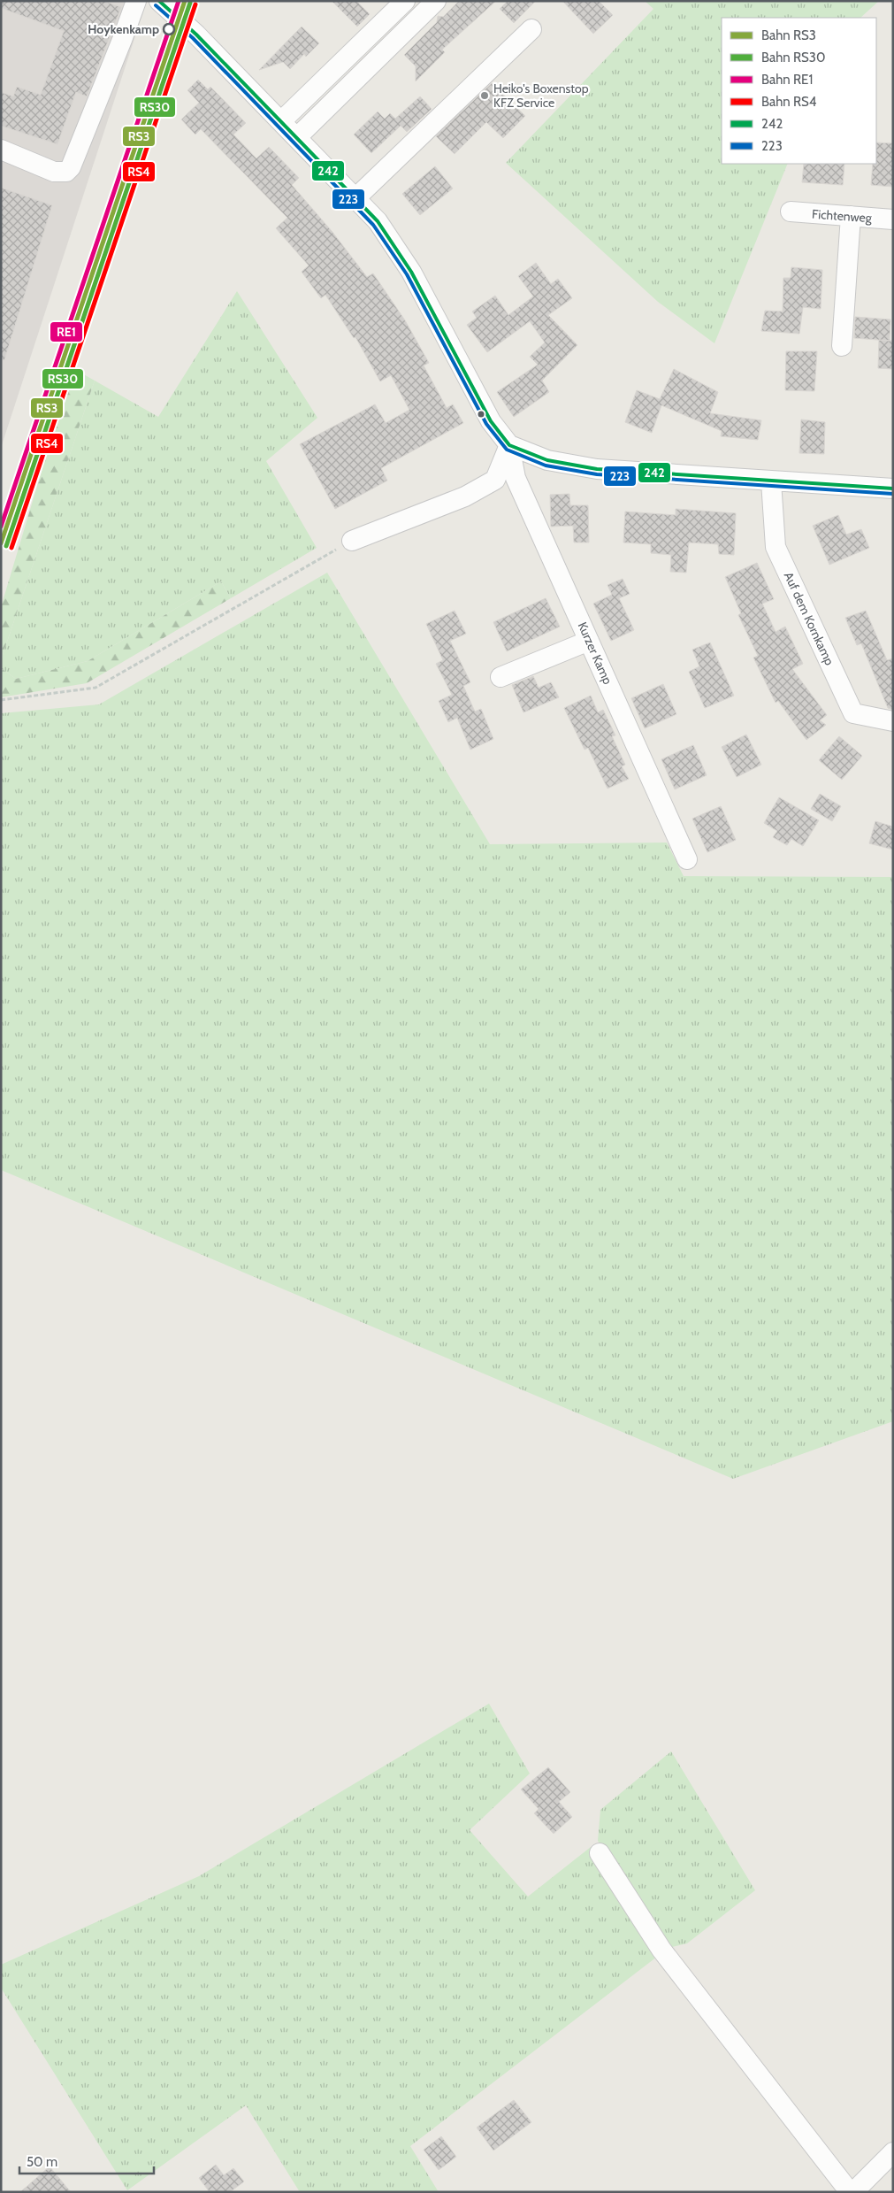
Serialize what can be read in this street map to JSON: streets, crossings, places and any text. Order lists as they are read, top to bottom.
{
  "streets": {
    "street": ["Fichtenweg", "Auf dem Kornkamp", "Kurzer Kamp"]
  },
  "places": ["Hoykenkamp", "Heiko's Boxenstop KFZ Service"],
  "lines": [
    "rail line RS3",
    "rail line RE1",
    "transit line 242",
    "rail line RS30",
    "rail line RS4",
    "transit line 223"
  ],
  "legend": [
    "Bahn RS3",
    "Bahn RS30",
    "Bahn RE1",
    "Bahn RS4",
    "242",
    "223"
  ],
  "scale_bar": "50 m"
}
